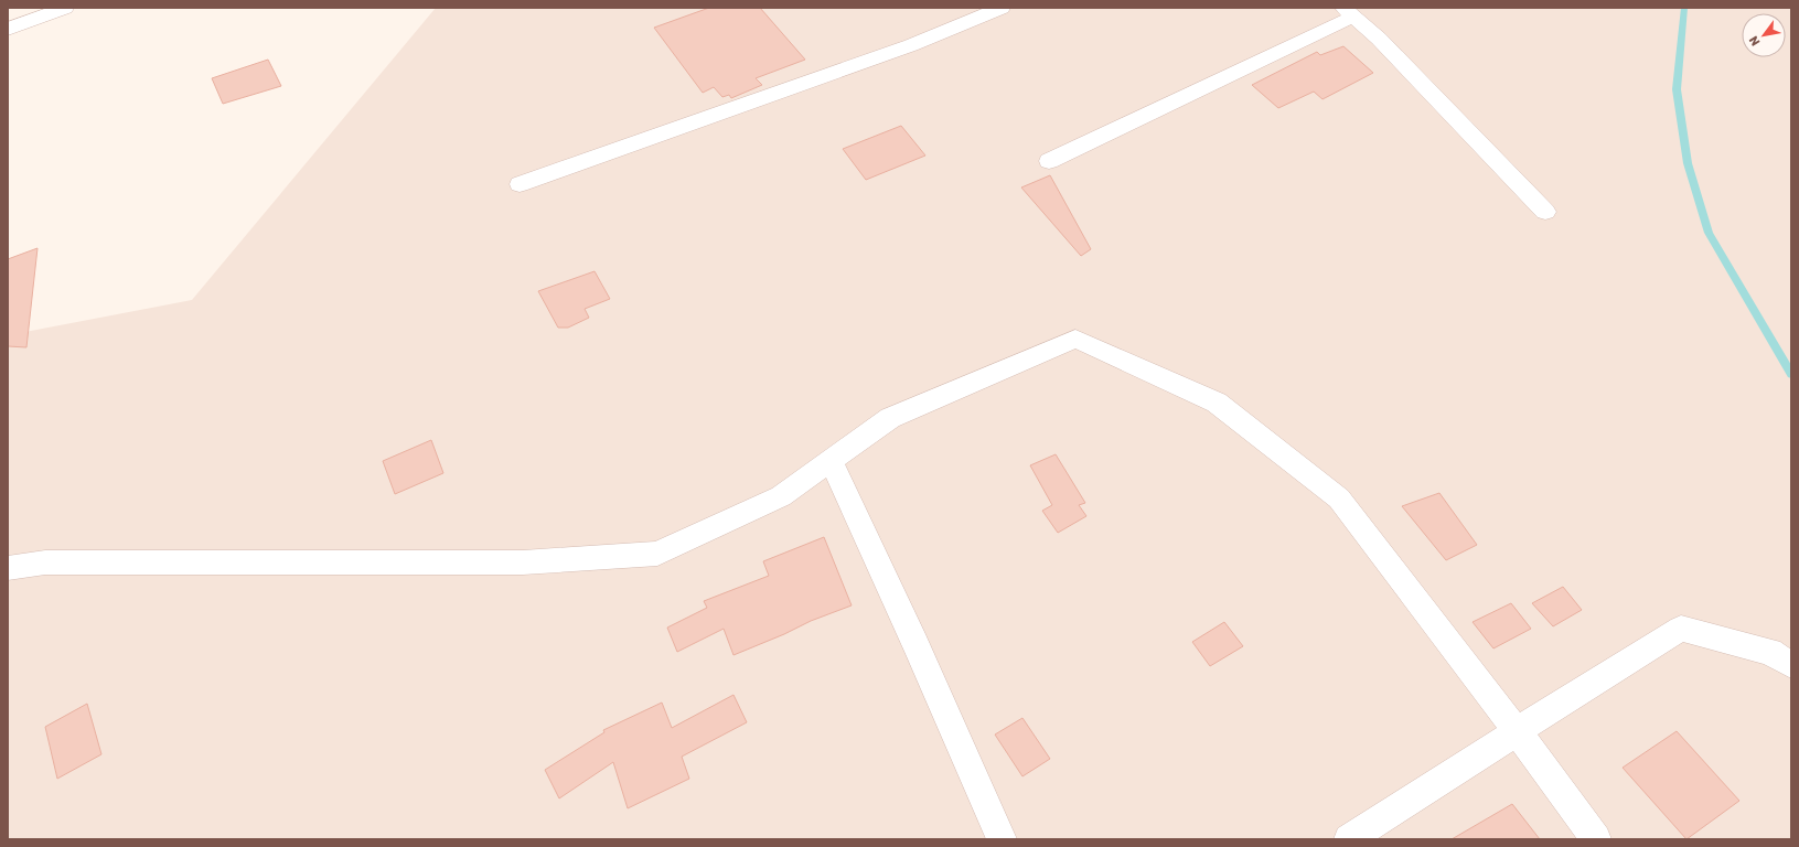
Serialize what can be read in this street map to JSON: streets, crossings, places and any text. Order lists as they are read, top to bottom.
{
  "north": "bottom left"
}
